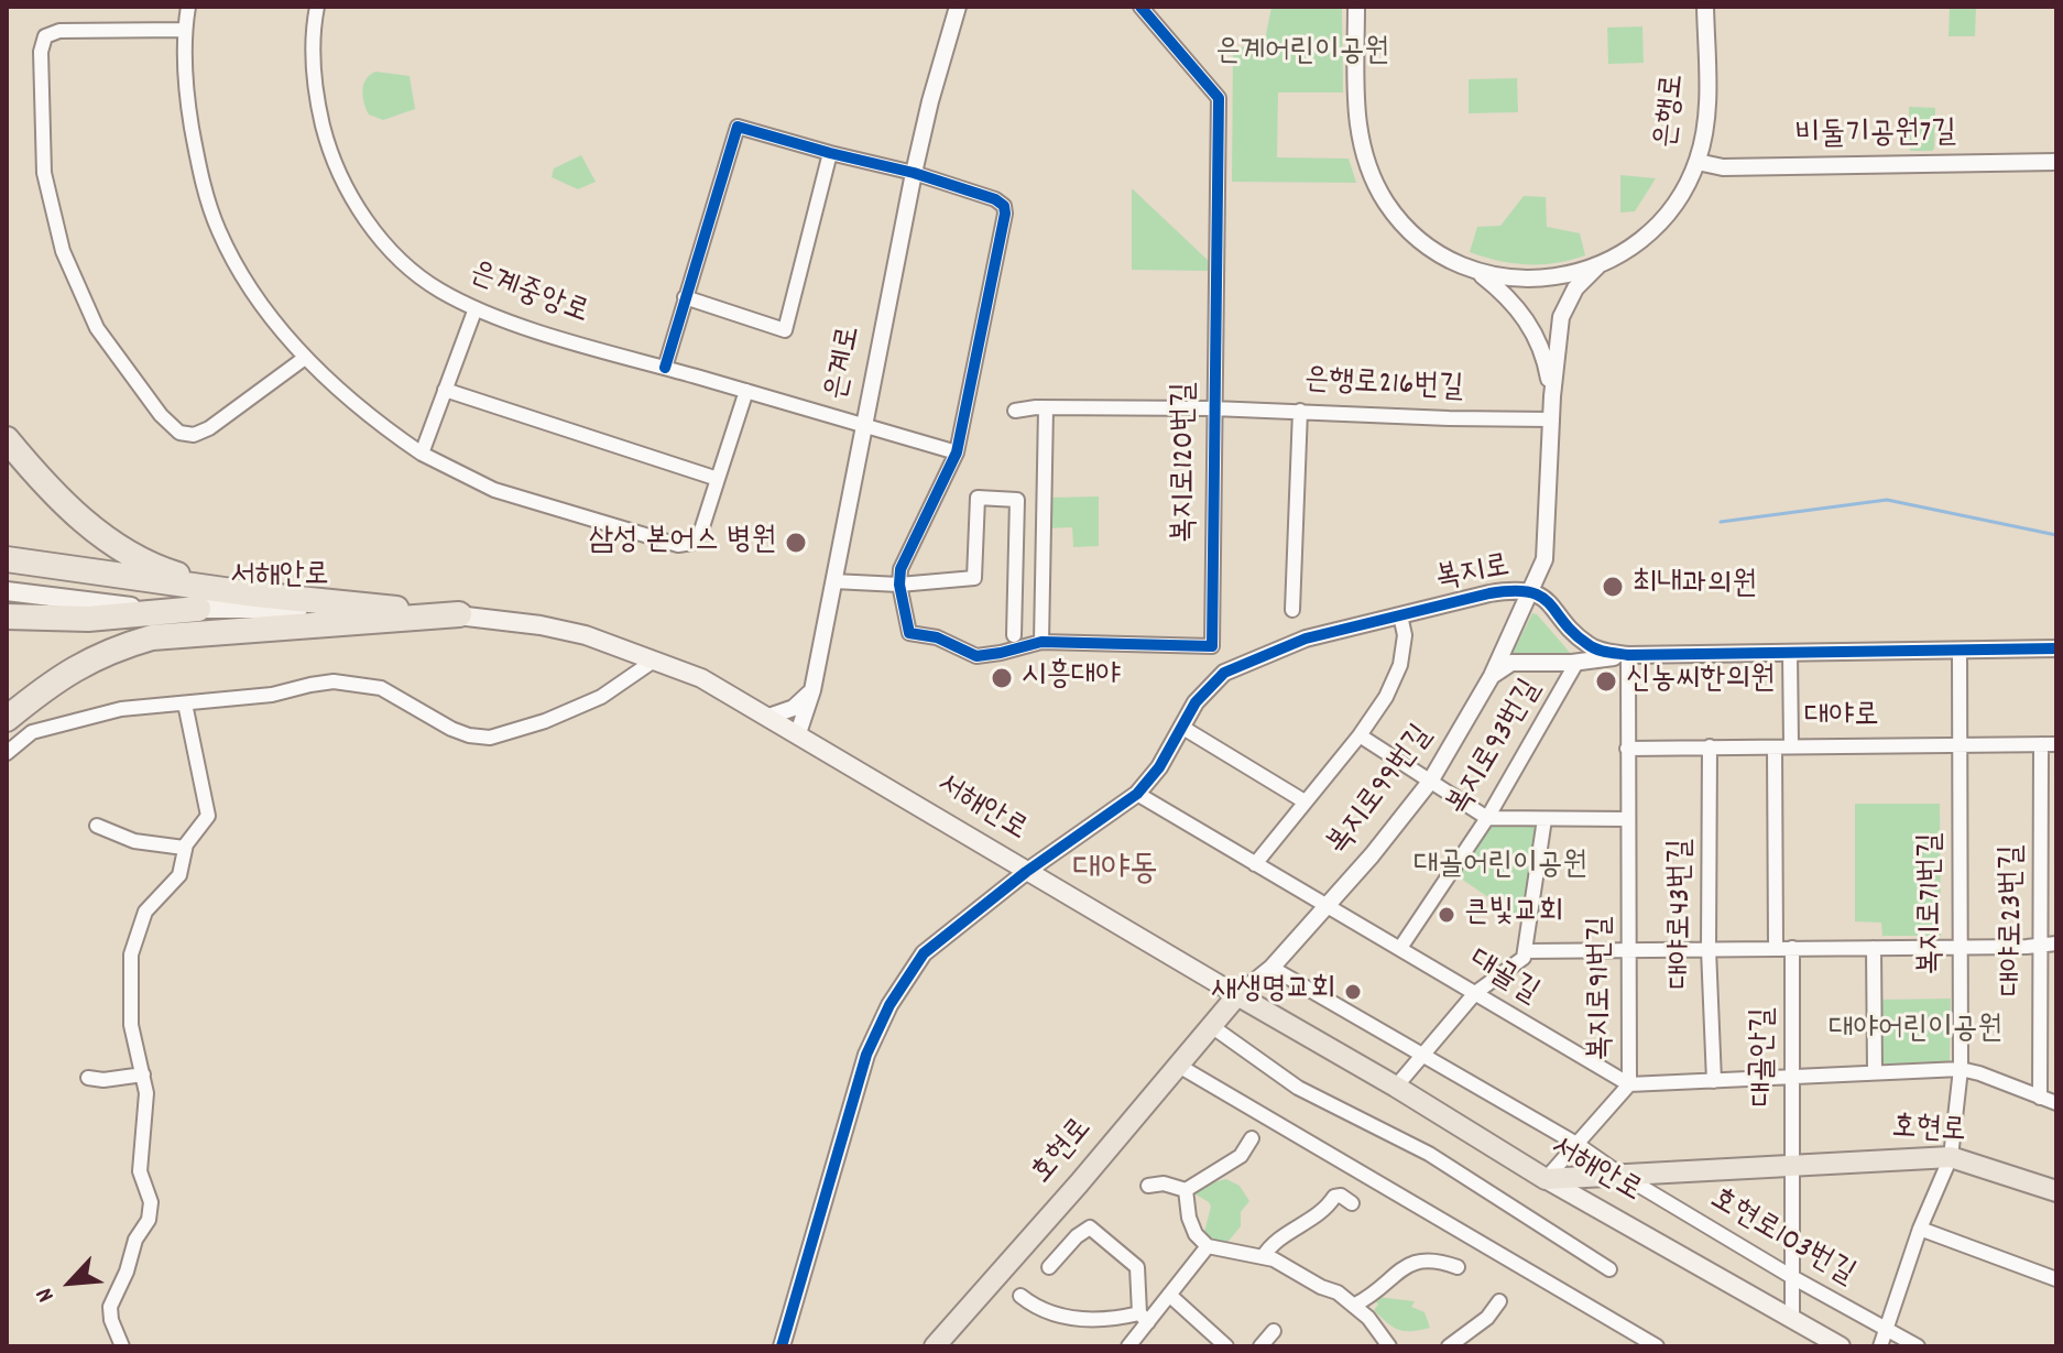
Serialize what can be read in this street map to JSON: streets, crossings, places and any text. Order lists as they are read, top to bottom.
{
  "streets": {
    "main road": ["서해안로", "호현로"],
    "street": [
      "은행로",
      "비둘기공원7길",
      "은계중앙로",
      "은계로",
      "은행로216번길",
      "복지로120번길",
      "복지로",
      "대야로",
      "복지로93번길",
      "복지로99번길",
      "복지로71번길",
      "대야로43번길",
      "대야로23번길",
      "대골길",
      "복지로91번길",
      "대골안길",
      "호현로103번길"
    ]
  },
  "crossings": [
    ["은행로", "비둘기공원7길"],
    ["은계중앙로", "은계로"],
    ["은계로", "서해안로"],
    ["은행로216번길", "복지로120번길"],
    ["복지로", "서해안로"],
    ["복지로", "복지로99번길"],
    ["복지로", "복지로71번길"],
    ["복지로", "대골길"],
    ["복지로", "복지로91번길"],
    ["서해안로", "복지로99번길"],
    ["서해안로", "복지로91번길"],
    ["서해안로", "호현로"],
    ["대야로", "복지로71번길"],
    ["대야로", "대야로43번길"],
    ["대야로", "대야로23번길"],
    ["대야로", "복지로91번길"],
    ["복지로93번길", "대골길"],
    ["복지로99번길", "대골길"],
    ["복지로99번길", "호현로"],
    ["복지로99번길", "호현로103번길"],
    ["복지로71번길", "호현로"],
    ["복지로71번길", "호현로103번길"],
    ["대골길", "복지로91번길"],
    ["복지로91번길", "호현로"],
    ["복지로91번길", "호현로103번길"],
    ["대골안길", "호현로"],
    ["호현로", "호현로103번길"]
  ],
  "districts": ["대야동"],
  "parks": ["은계어린이공원", "대골어린이공원", "대야어린이공원"],
  "places": [
    "삼성 본어스 병원",
    "최내과의원",
    "시흥대야",
    "신농씨한의원",
    "큰빛교회",
    "새생명교회"
  ],
  "north": "bottom left"
}
